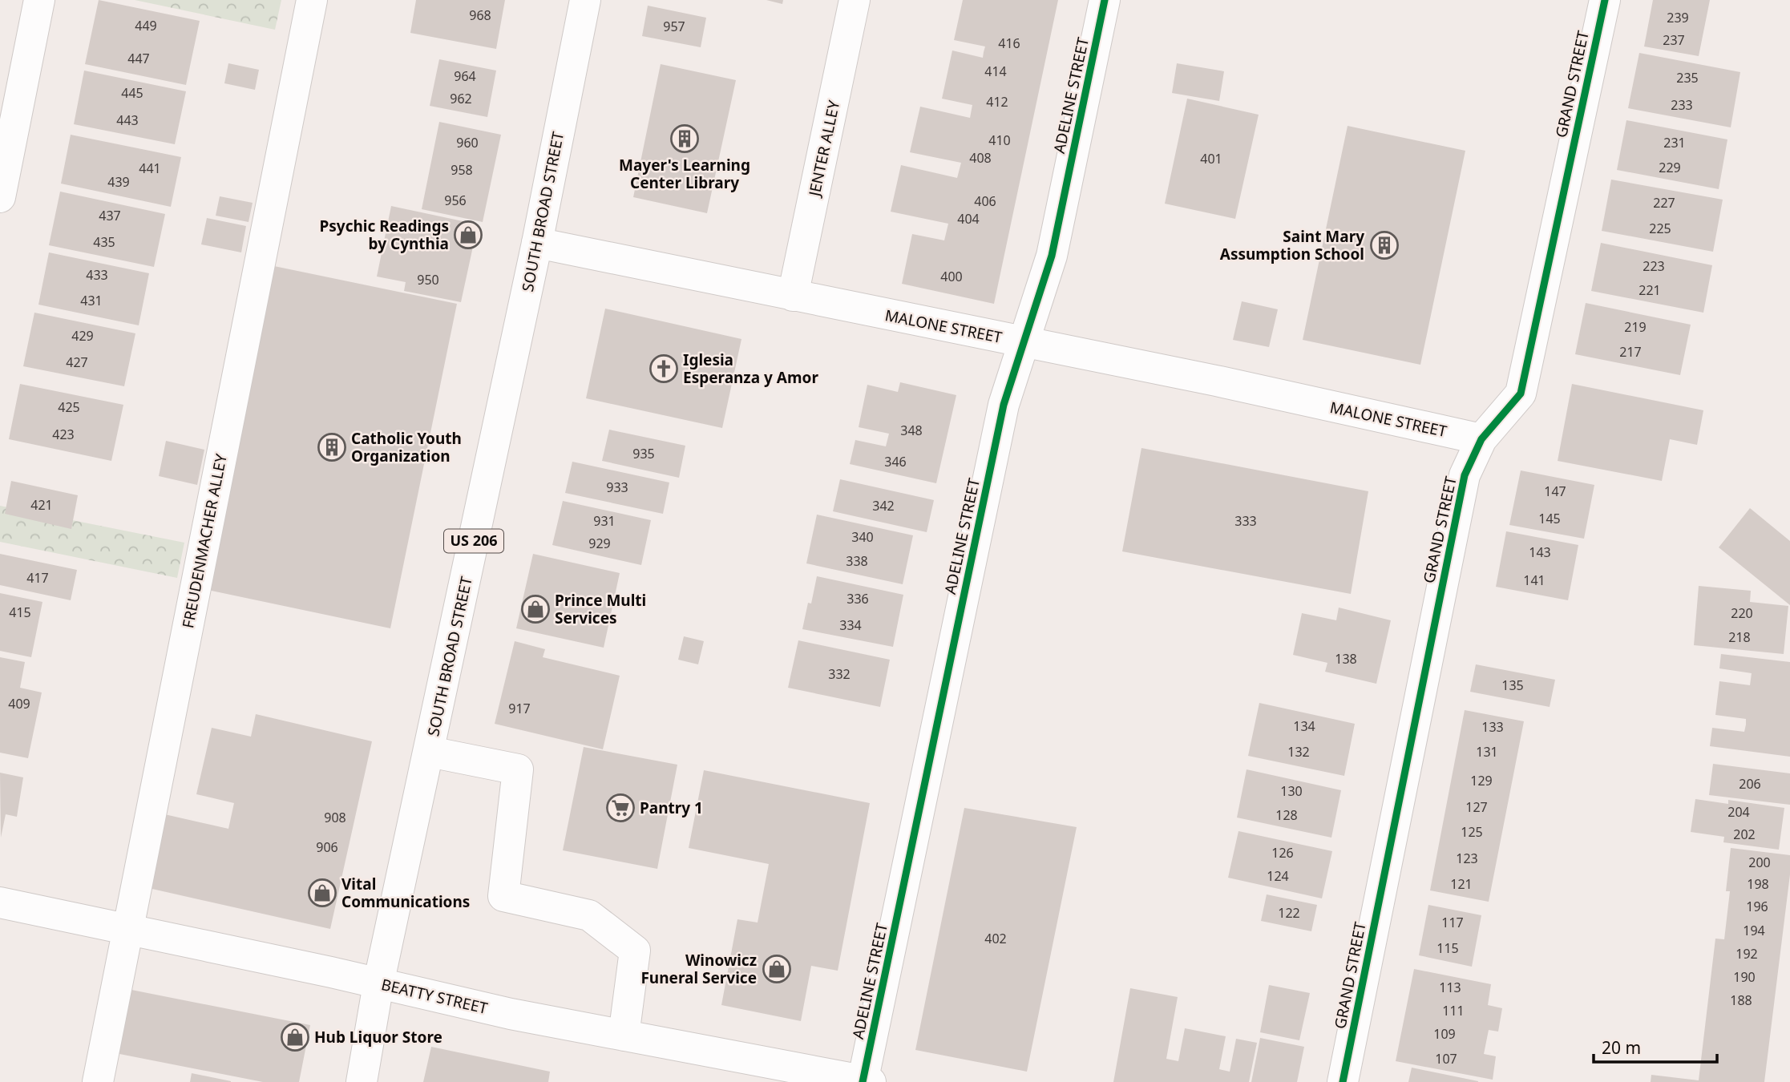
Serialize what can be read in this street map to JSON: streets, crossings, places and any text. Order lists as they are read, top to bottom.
{
  "streets": {
    "street": [
      "GRAND STREET",
      "ADELINE STREET",
      "JENTER ALLEY",
      "SOUTH BROAD STREET",
      "MALONE STREET",
      "FREUDENMACHER ALLEY",
      "US 206",
      "BEATTY STREET"
    ]
  },
  "crossings": [
    ["GRAND STREET", "MALONE STREET"],
    ["ADELINE STREET", "MALONE STREET"],
    ["ADELINE STREET", "BEATTY STREET"],
    ["JENTER ALLEY", "MALONE STREET"],
    ["SOUTH BROAD STREET", "MALONE STREET"],
    ["SOUTH BROAD STREET", "BEATTY STREET"],
    ["FREUDENMACHER ALLEY", "BEATTY STREET"]
  ],
  "places": {
    "building": ["Mayer's Learning Center Library", "Saint Mary Assumption School", "Catholic Youth Organization"],
    "shop": [
      "Psychic Readings by Cynthia",
      "Prince Multi Services",
      "Vital Communications",
      "Winowicz Funeral Service",
      "Hub Liquor Store"
    ],
    "church": ["Iglesia Esperanza y Amor"],
    "supermarket": ["Pantry 1"]
  },
  "house_numbers": [
    "968",
    "239",
    "449",
    "957",
    "237",
    "416",
    "447",
    "414",
    "964",
    "235",
    "445",
    "962",
    "412",
    "233",
    "443",
    "410",
    "960",
    "231",
    "408",
    "401",
    "229",
    "441",
    "958",
    "439",
    "956",
    "406",
    "227",
    "437",
    "404",
    "225",
    "435",
    "223",
    "433",
    "400",
    "950",
    "221",
    "431",
    "219",
    "429",
    "217",
    "427",
    "425",
    "348",
    "423",
    "935",
    "346",
    "933",
    "147",
    "421",
    "342",
    "145",
    "931",
    "333",
    "340",
    "929",
    "143",
    "338",
    "417",
    "141",
    "336",
    "415",
    "220",
    "334",
    "218",
    "138",
    "332",
    "135",
    "409",
    "917",
    "134",
    "133",
    "132",
    "131",
    "129",
    "206",
    "130",
    "127",
    "204",
    "128",
    "908",
    "125",
    "202",
    "906",
    "126",
    "123",
    "200",
    "124",
    "121",
    "198",
    "196",
    "122",
    "117",
    "194",
    "402",
    "115",
    "192",
    "190",
    "113",
    "188",
    "111",
    "109",
    "107"
  ],
  "scale_bar": "20 m"
}
